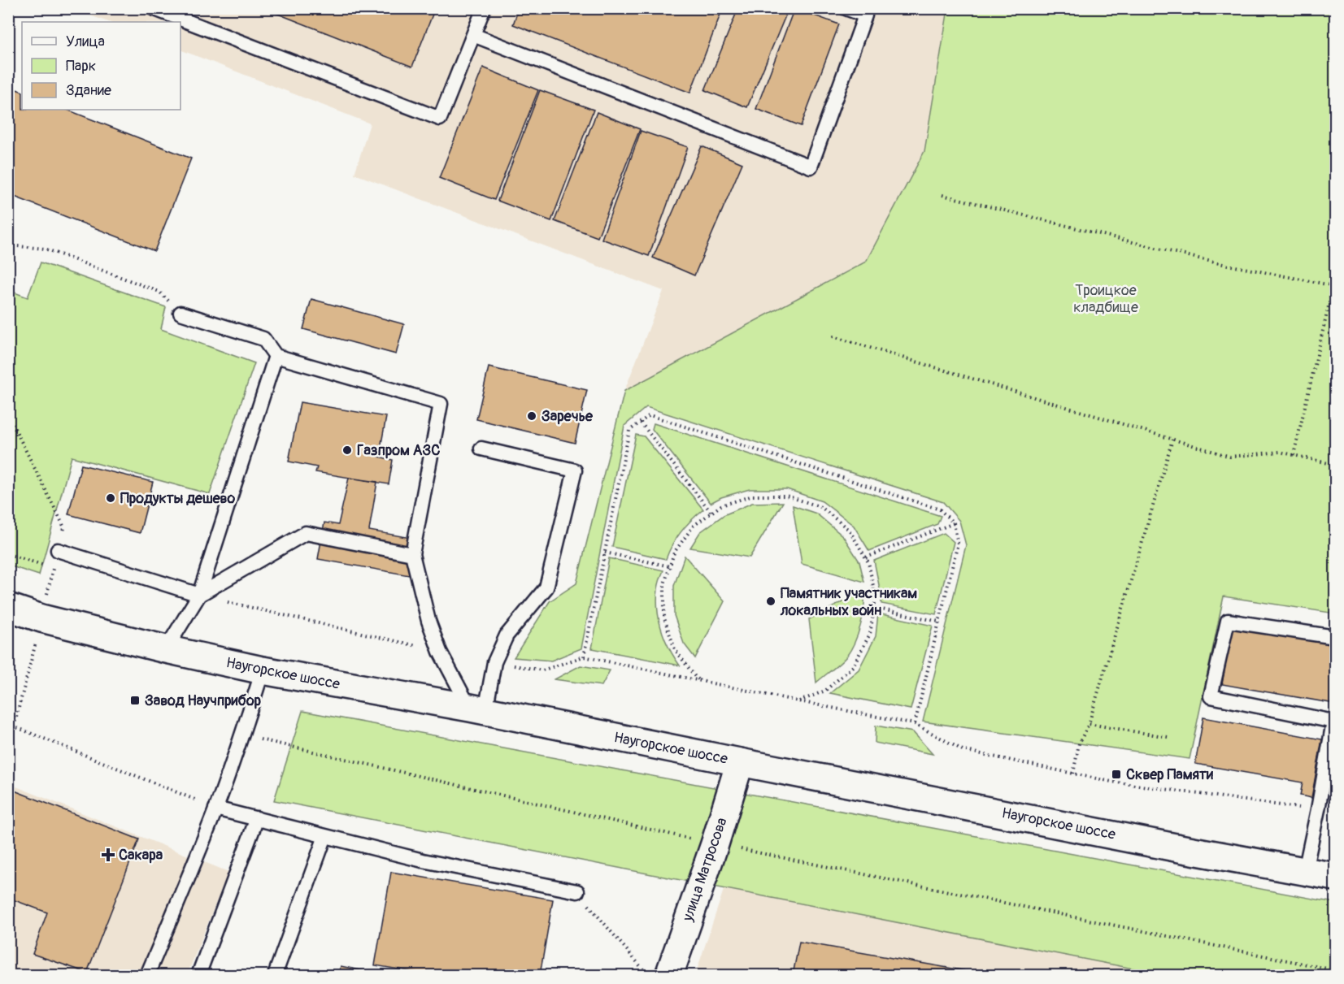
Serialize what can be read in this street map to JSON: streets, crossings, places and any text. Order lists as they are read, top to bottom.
{
  "streets": {
    "main road": ["Наугорское шоссе", "улица Матросова"]
  },
  "crossings": [
    ["Наугорское шоссе", "улица Матросова"]
  ],
  "parks": ["Троицкое кладбище"],
  "places": {
    "other": [
      "Заречье",
      "Газпром АЗС",
      "Продукты дешево",
      "Памятник участникам локальных войн"
    ],
    "transit": ["Завод Научприбор", "Сквер Памяти"],
    "health": ["Сакара"]
  },
  "legend": ["Улица", "Парк", "Здание"]
}
